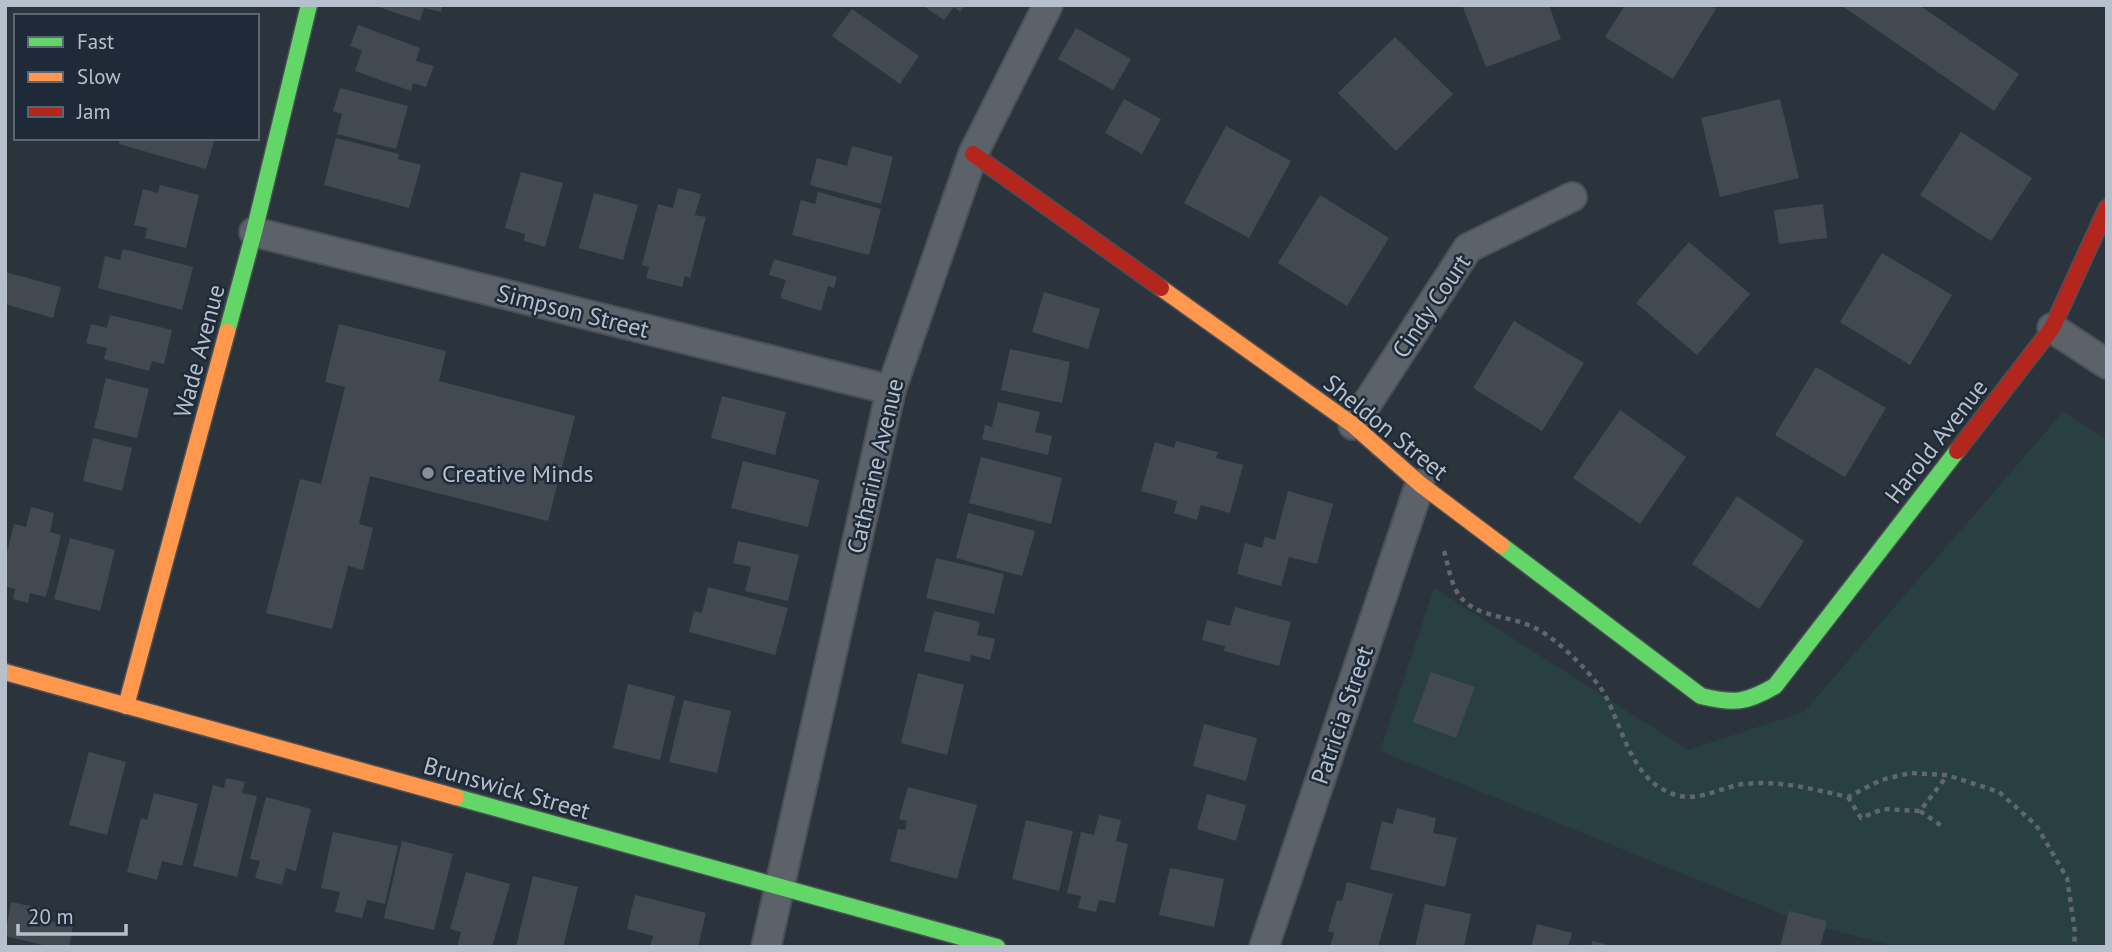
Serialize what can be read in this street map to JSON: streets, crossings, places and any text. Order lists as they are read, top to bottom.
{
  "streets": {
    "street": [
      "Cindy Court",
      "Simpson Street",
      "Wade Avenue",
      "Sheldon Street",
      "Harold Avenue",
      "Catharine Avenue",
      "Patricia Street",
      "Brunswick Street"
    ]
  },
  "crossings": [
    ["Cindy Court", "Sheldon Street"],
    ["Simpson Street", "Wade Avenue"],
    ["Simpson Street", "Catharine Avenue"],
    ["Wade Avenue", "Brunswick Street"],
    ["Sheldon Street", "Harold Avenue"],
    ["Sheldon Street", "Catharine Avenue"],
    ["Sheldon Street", "Patricia Street"],
    ["Catharine Avenue", "Brunswick Street"]
  ],
  "places": ["Creative Minds"],
  "legend": ["Fast", "Slow", "Jam"],
  "scale_bar": "20 m"
}
